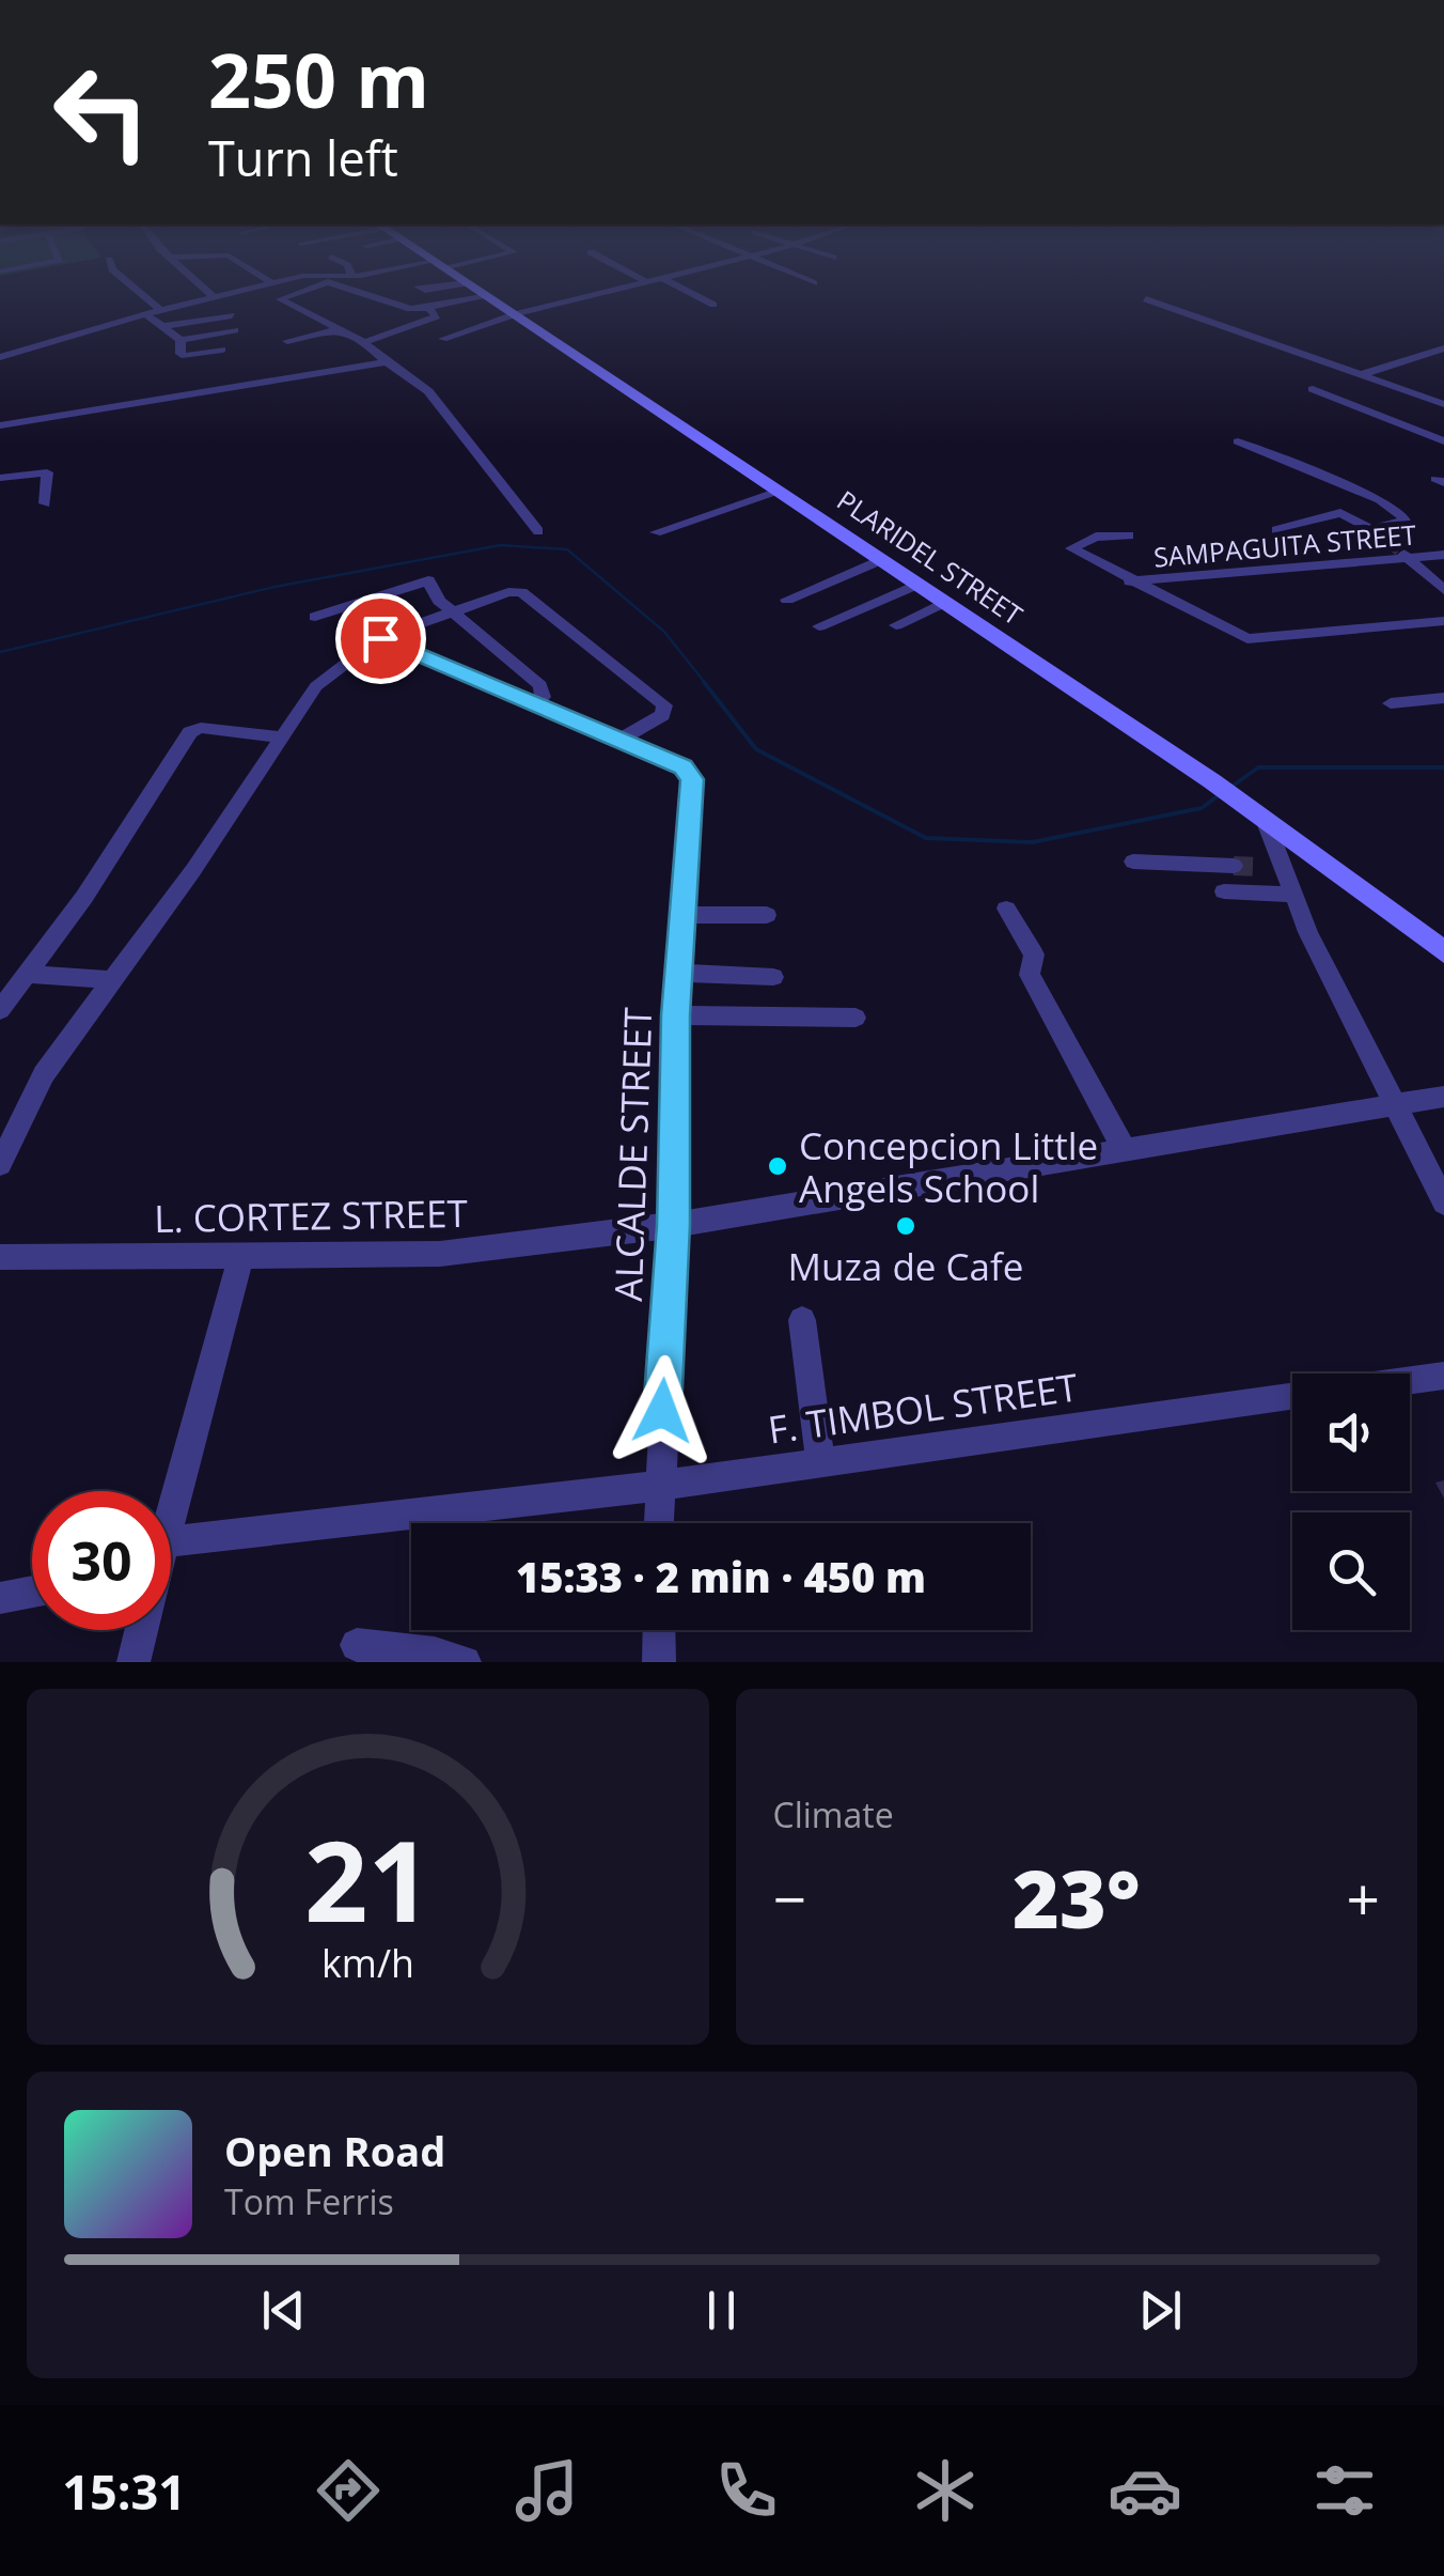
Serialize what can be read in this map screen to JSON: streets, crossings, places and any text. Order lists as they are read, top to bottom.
{
  "streets": {
    "street": [
      "SAMPAGUITA STREET",
      "PLARIDEL STREET",
      "ALCALDE STREET",
      "L. CORTEZ STREET",
      "F. TIMBOL STREET"
    ]
  },
  "crossings": [
    ["ALCALDE STREET", "L. CORTEZ STREET"],
    ["ALCALDE STREET", "F. TIMBOL STREET"]
  ],
  "places": ["Concepcion Little Angels School", "Muza de Cafe"],
  "page": {
    "turn": ["250 m", "Turn left"],
    "limit": "30",
    "trip": "15:33 · 2 min · 450 m",
    "tile": "Climate",
    "heat": ["−", "23°", "+"],
    "song": ["Open Road", "Tom Ferris"],
    "tabs": "15:31",
    "gauge": ["21", "km/h"]
  }
}
